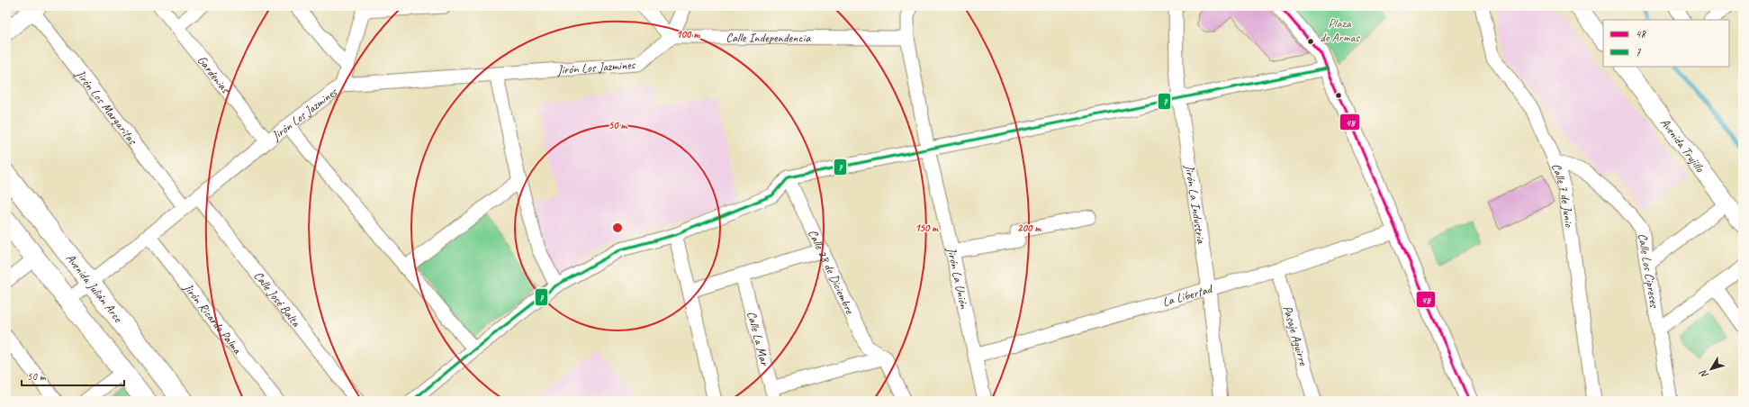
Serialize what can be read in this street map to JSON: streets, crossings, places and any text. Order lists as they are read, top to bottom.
{
  "streets": {
    "main road": ["Avenida Julián Arce"],
    "street": [
      "Calle Independencia",
      "Jirón Los Jazmines",
      "Gardenias",
      "Jirón Los Margaritas",
      "Avenida Trujillo",
      "Calle 7 de Junio",
      "Jirón La Industria",
      "Calle Los Cipreses",
      "Calle 28 de Diciembre",
      "Jirón La Unión",
      "La Libertad",
      "Calle José Balta",
      "Jirón Ricardo Palma",
      "Pasaje Aguirre",
      "Calle La Mar"
    ]
  },
  "crossings": [
    ["Calle Independencia", "Jirón Los Jazmines"],
    ["Calle Independencia", "Jirón La Unión"],
    ["Jirón Los Jazmines", "Gardenias"],
    ["Jirón Los Jazmines", "Jirón Los Margaritas"],
    ["Jirón Los Jazmines", "Avenida Julián Arce"],
    ["Jirón Los Jazmines", "Calle José Balta"],
    ["Jirón Los Jazmines", "Jirón Ricardo Palma"],
    ["Calle 7 de Junio", "Calle Los Cipreses"],
    ["Jirón La Industria", "La Libertad"],
    ["Jirón La Unión", "La Libertad"],
    ["La Libertad", "Pasaje Aguirre"]
  ],
  "parks": ["Plaza de Armas"],
  "lines": ["transit line 48", "transit line 7"],
  "legend": ["48", "7"],
  "scale_bar": "50 m",
  "north": "bottom left",
  "rings": [
    "100 m",
    "50 m",
    "150 m",
    "200 m"
  ]
}
